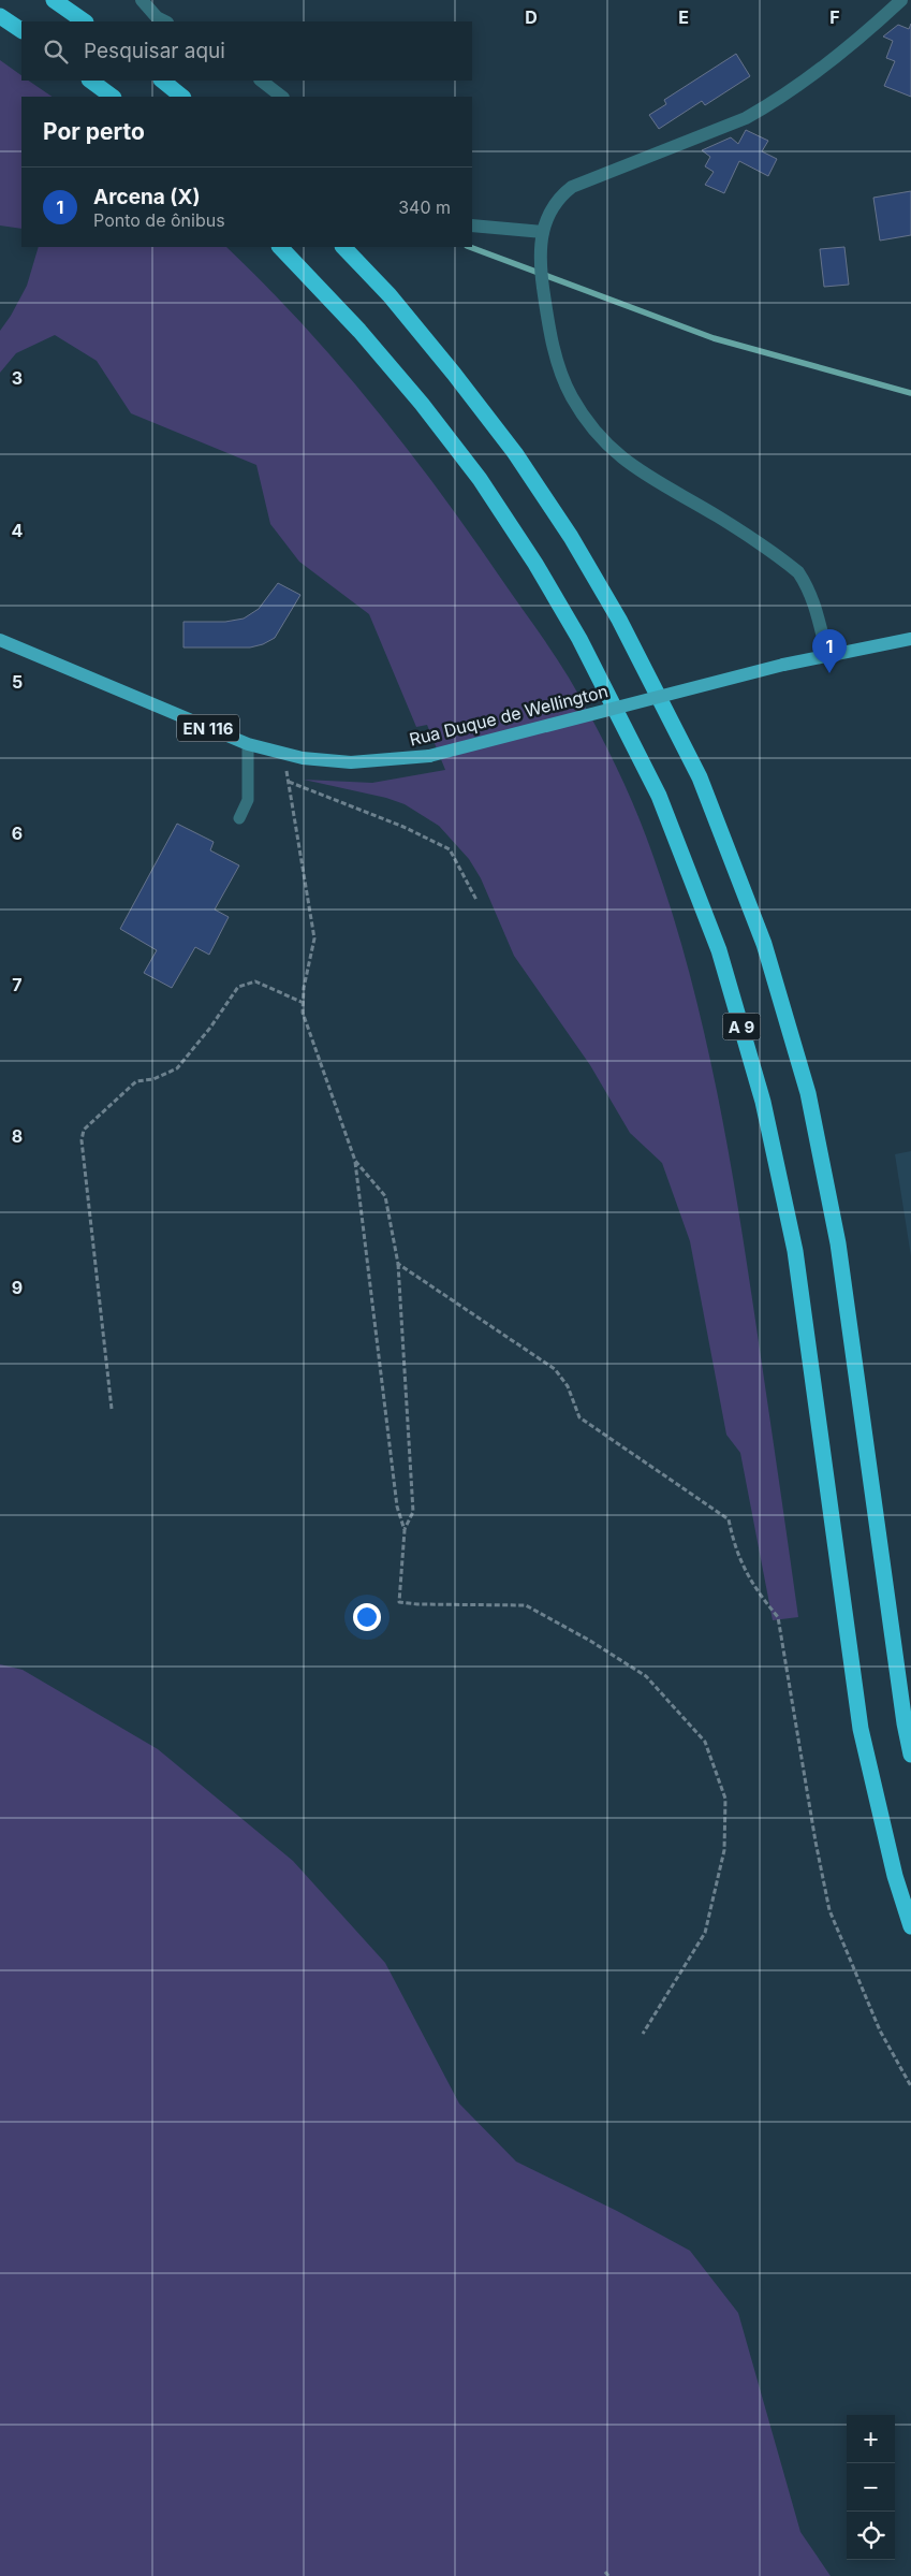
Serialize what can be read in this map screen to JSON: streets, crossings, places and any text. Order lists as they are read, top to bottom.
{
  "streets": {
    "highway": ["A 9"],
    "main road": ["Rua Duque de Wellington", "EN 116"]
  },
  "page": {
    "search": "Pesquisar aqui",
    "heading": "Por perto",
    "list": [
      {
        "mark": "1",
        "name": "Arcena (X)",
        "note": "Ponto de ônibus",
        "value": "340 m"
      }
    ],
    "pins": "1",
    "map_buttons": ["+", "−"]
  },
  "grid": {
    "columns": ["D", "E", "F"],
    "rows": [
      "3",
      "4",
      "5",
      "6",
      "7",
      "8",
      "9"
    ]
  }
}
